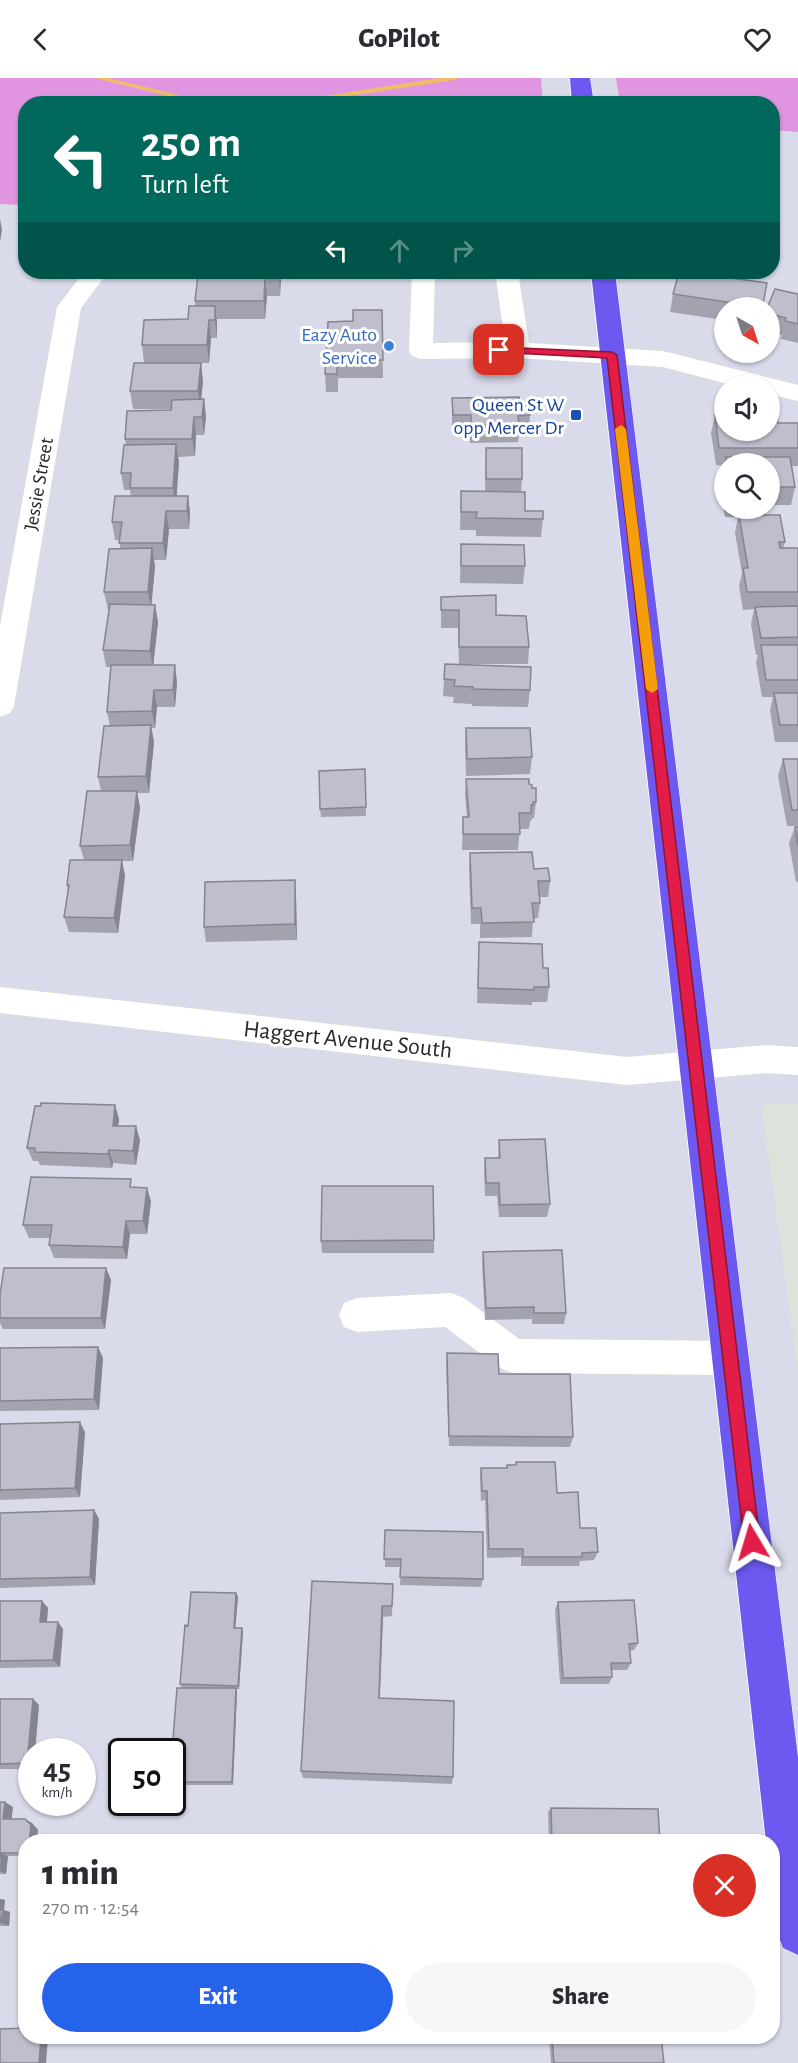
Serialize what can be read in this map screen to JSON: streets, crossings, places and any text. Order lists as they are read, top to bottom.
{
  "streets": {
    "street": ["Jessie Street", "Haggert Avenue South"]
  },
  "places": {
    "other": ["Eazy Auto Service"],
    "transit": ["Queen St W opp Mercer Dr"]
  },
  "north": "bottom right",
  "page": {
    "header": "GoPilot",
    "turn": ["250 m", "Turn left"],
    "speed": "45 km/h",
    "limit": "50",
    "heading": ["1 min", "270 m · 12:54"],
    "buttons": ["Exit", "Share"]
  }
}
